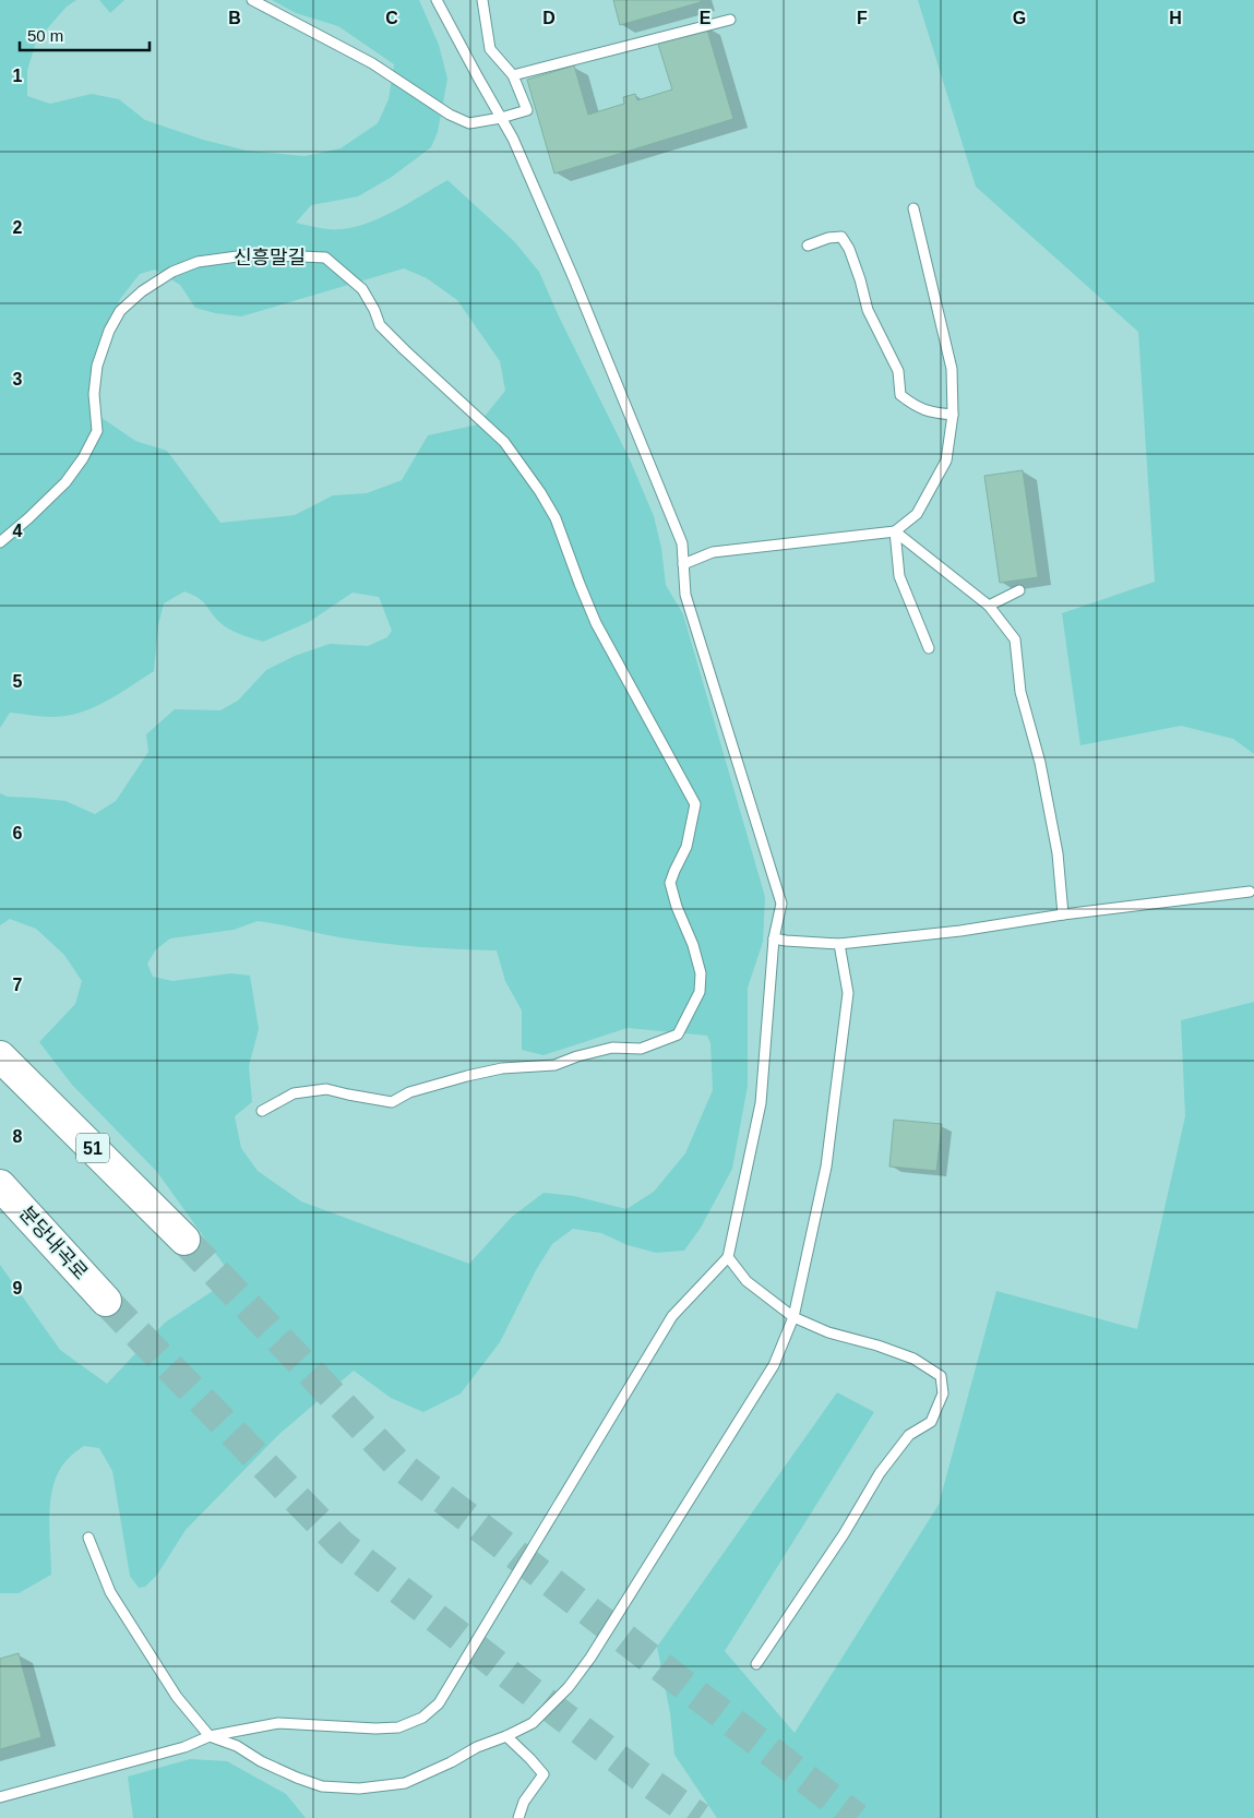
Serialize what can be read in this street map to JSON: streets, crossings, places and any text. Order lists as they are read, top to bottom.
{
  "streets": {
    "highway": ["51", "분당내곡로"],
    "lane": ["신흥말길"]
  },
  "scale_bar": "50 m",
  "grid": {
    "columns": [
      "B",
      "C",
      "D",
      "E",
      "F",
      "G",
      "H"
    ],
    "rows": [
      "1",
      "2",
      "3",
      "4",
      "5",
      "6",
      "7",
      "8",
      "9"
    ]
  }
}
